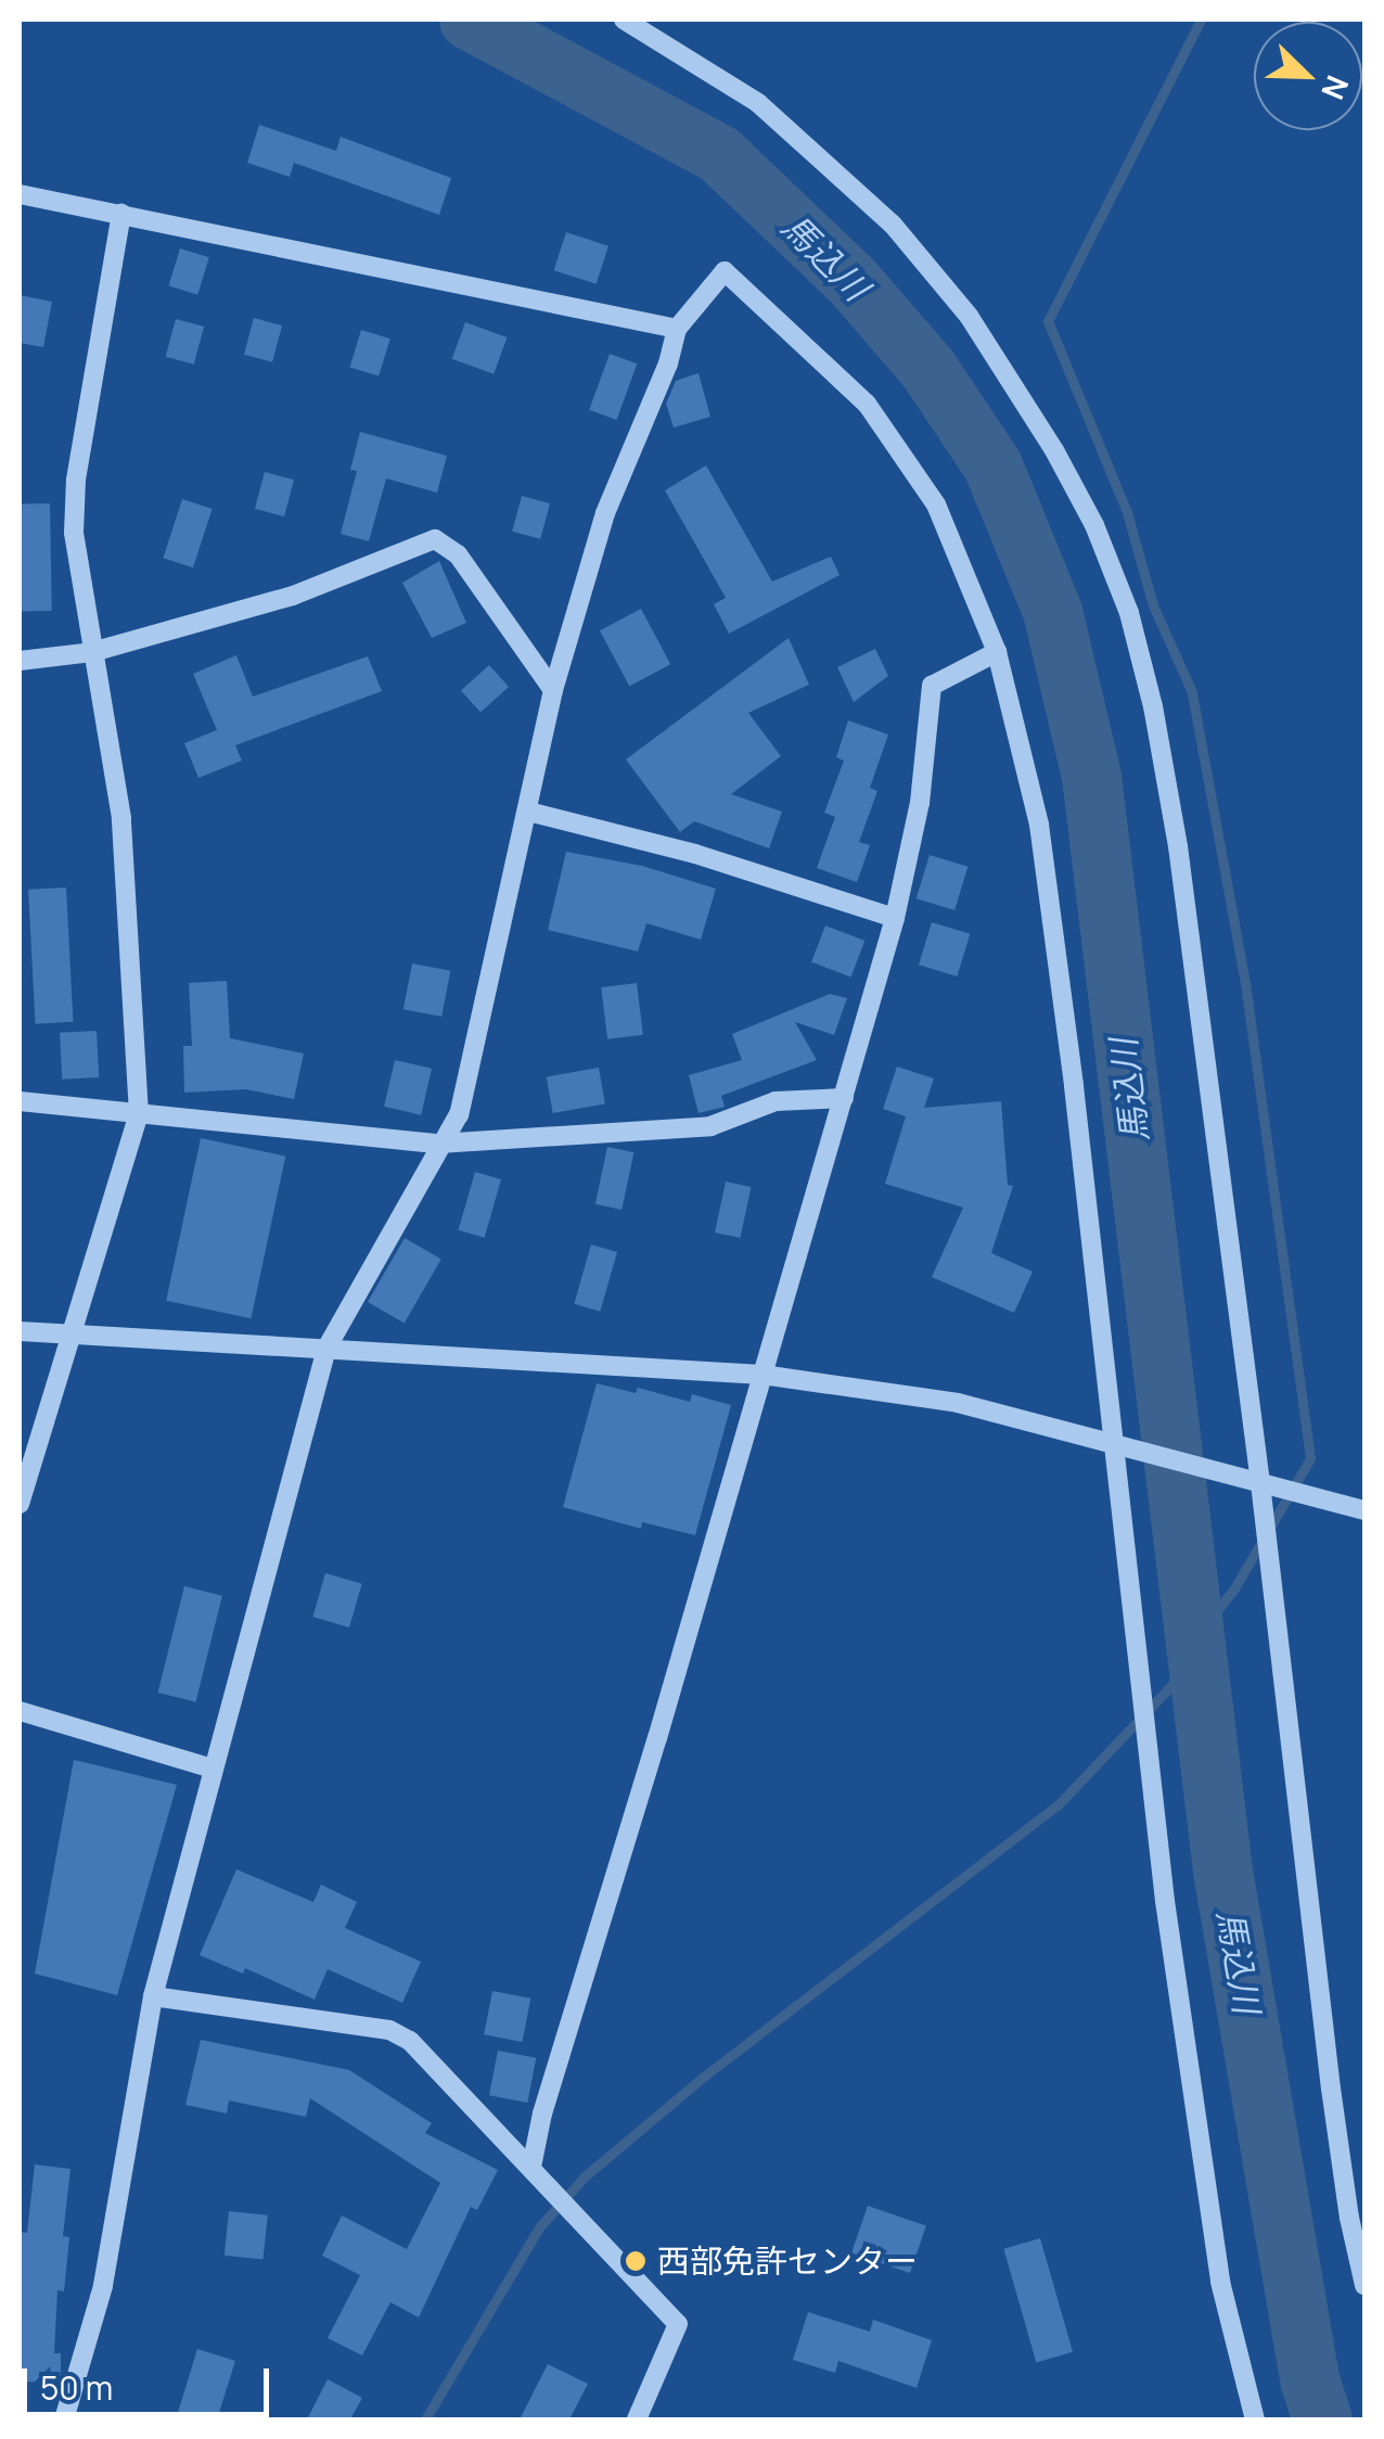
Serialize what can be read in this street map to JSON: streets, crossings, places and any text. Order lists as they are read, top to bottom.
{
  "water": ["馬込川"],
  "places": ["西部免許センター"],
  "scale_bar": "50 m",
  "north": "bottom right"
}
